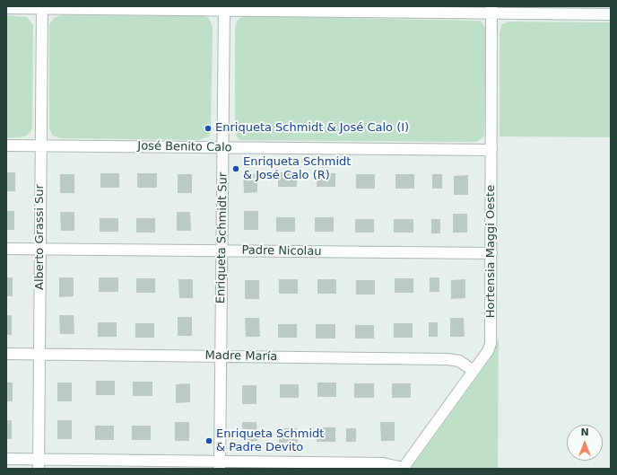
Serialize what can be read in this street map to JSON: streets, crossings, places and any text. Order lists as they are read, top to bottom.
{
  "streets": {
    "street": [
      "José Benito Calo",
      "Alberto Grassi Sur",
      "Enriqueta Schmidt Sur",
      "Padre Nicolau",
      "Hortensia Maggi Oeste",
      "Madre María"
    ]
  },
  "crossings": [
    ["José Benito Calo", "Alberto Grassi Sur"],
    ["José Benito Calo", "Enriqueta Schmidt Sur"],
    ["José Benito Calo", "Hortensia Maggi Oeste"],
    ["Alberto Grassi Sur", "Padre Nicolau"],
    ["Alberto Grassi Sur", "Madre María"],
    ["Enriqueta Schmidt Sur", "Padre Nicolau"],
    ["Enriqueta Schmidt Sur", "Madre María"],
    ["Padre Nicolau", "Hortensia Maggi Oeste"],
    ["Hortensia Maggi Oeste", "Madre María"]
  ],
  "places": ["Enriqueta Schmidt & José Calo (I)", "Enriqueta Schmidt & José Calo (R)", "Enriqueta Schmidt & Padre Devito"],
  "north": "top"
}
